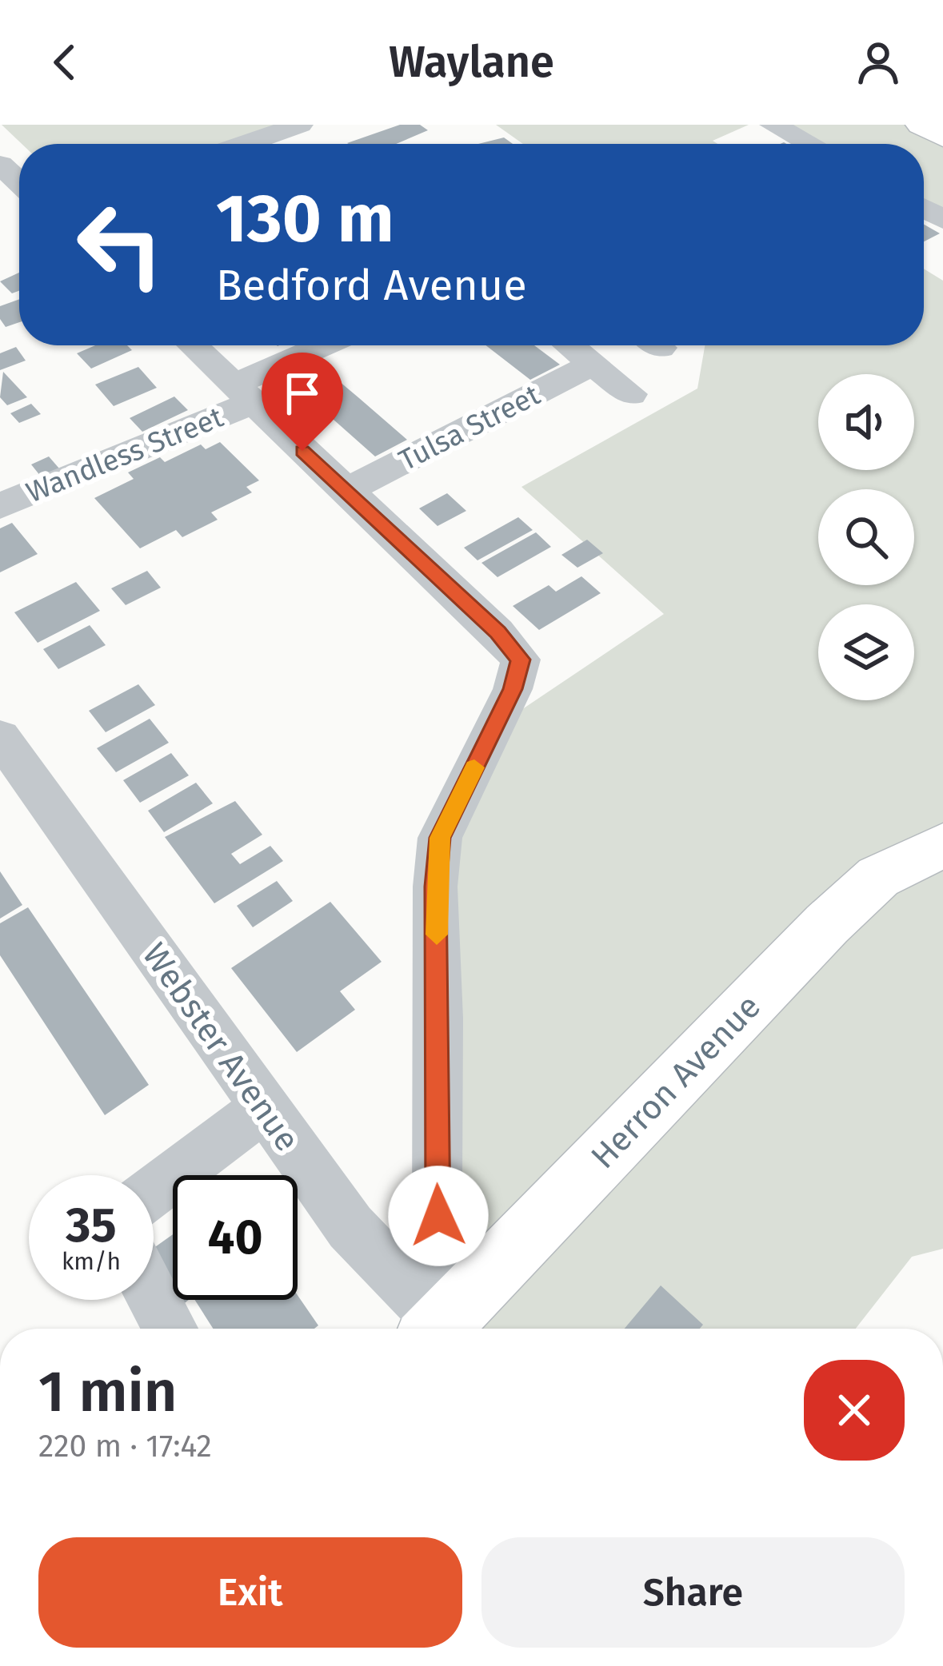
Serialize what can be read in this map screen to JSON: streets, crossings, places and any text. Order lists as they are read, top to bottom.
{
  "streets": {
    "main road": ["Herron Avenue"],
    "street": ["Tulsa Street", "Wandless Street", "Webster Avenue"]
  },
  "page": {
    "header": "Waylane",
    "turn": ["130 m", "Bedford Avenue"],
    "speed": "35 km/h",
    "limit": "40",
    "heading": ["1 min", "220 m · 17:42"],
    "buttons": ["Exit", "Share"]
  }
}
